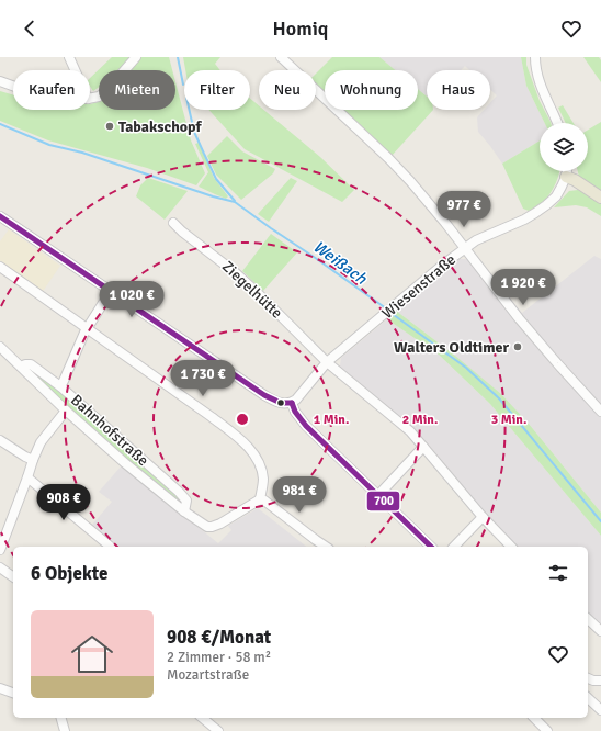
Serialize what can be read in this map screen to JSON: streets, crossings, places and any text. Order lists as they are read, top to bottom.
{
  "streets": {
    "street": ["Wiesenstraße", "Ziegelhütte", "Bahnhofstraße"]
  },
  "crossings": [
    ["Wiesenstraße", "Ziegelhütte"]
  ],
  "water": ["Weißach"],
  "places": ["Tabakschopf", "Walters Oldtimer"],
  "lines": ["transit line 700"],
  "page": {
    "header": "Homiq",
    "chip": [
      "Kaufen",
      "Mieten",
      "Filter",
      "Neu",
      "Wohnung",
      "Haus"
    ],
    "price": [
      "977 €",
      "1 920 €",
      "1 020 €",
      "1 730 €",
      "981 €",
      "908 €"
    ],
    "heading": "6 Objekte",
    "list": [
      {
        "name": "908 €/Monat",
        "note": "2 Zimmer · 58 m² · Mozartstraße"
      }
    ]
  },
  "rings": ["1 Min.", "2 Min.", "3 Min."]
}
